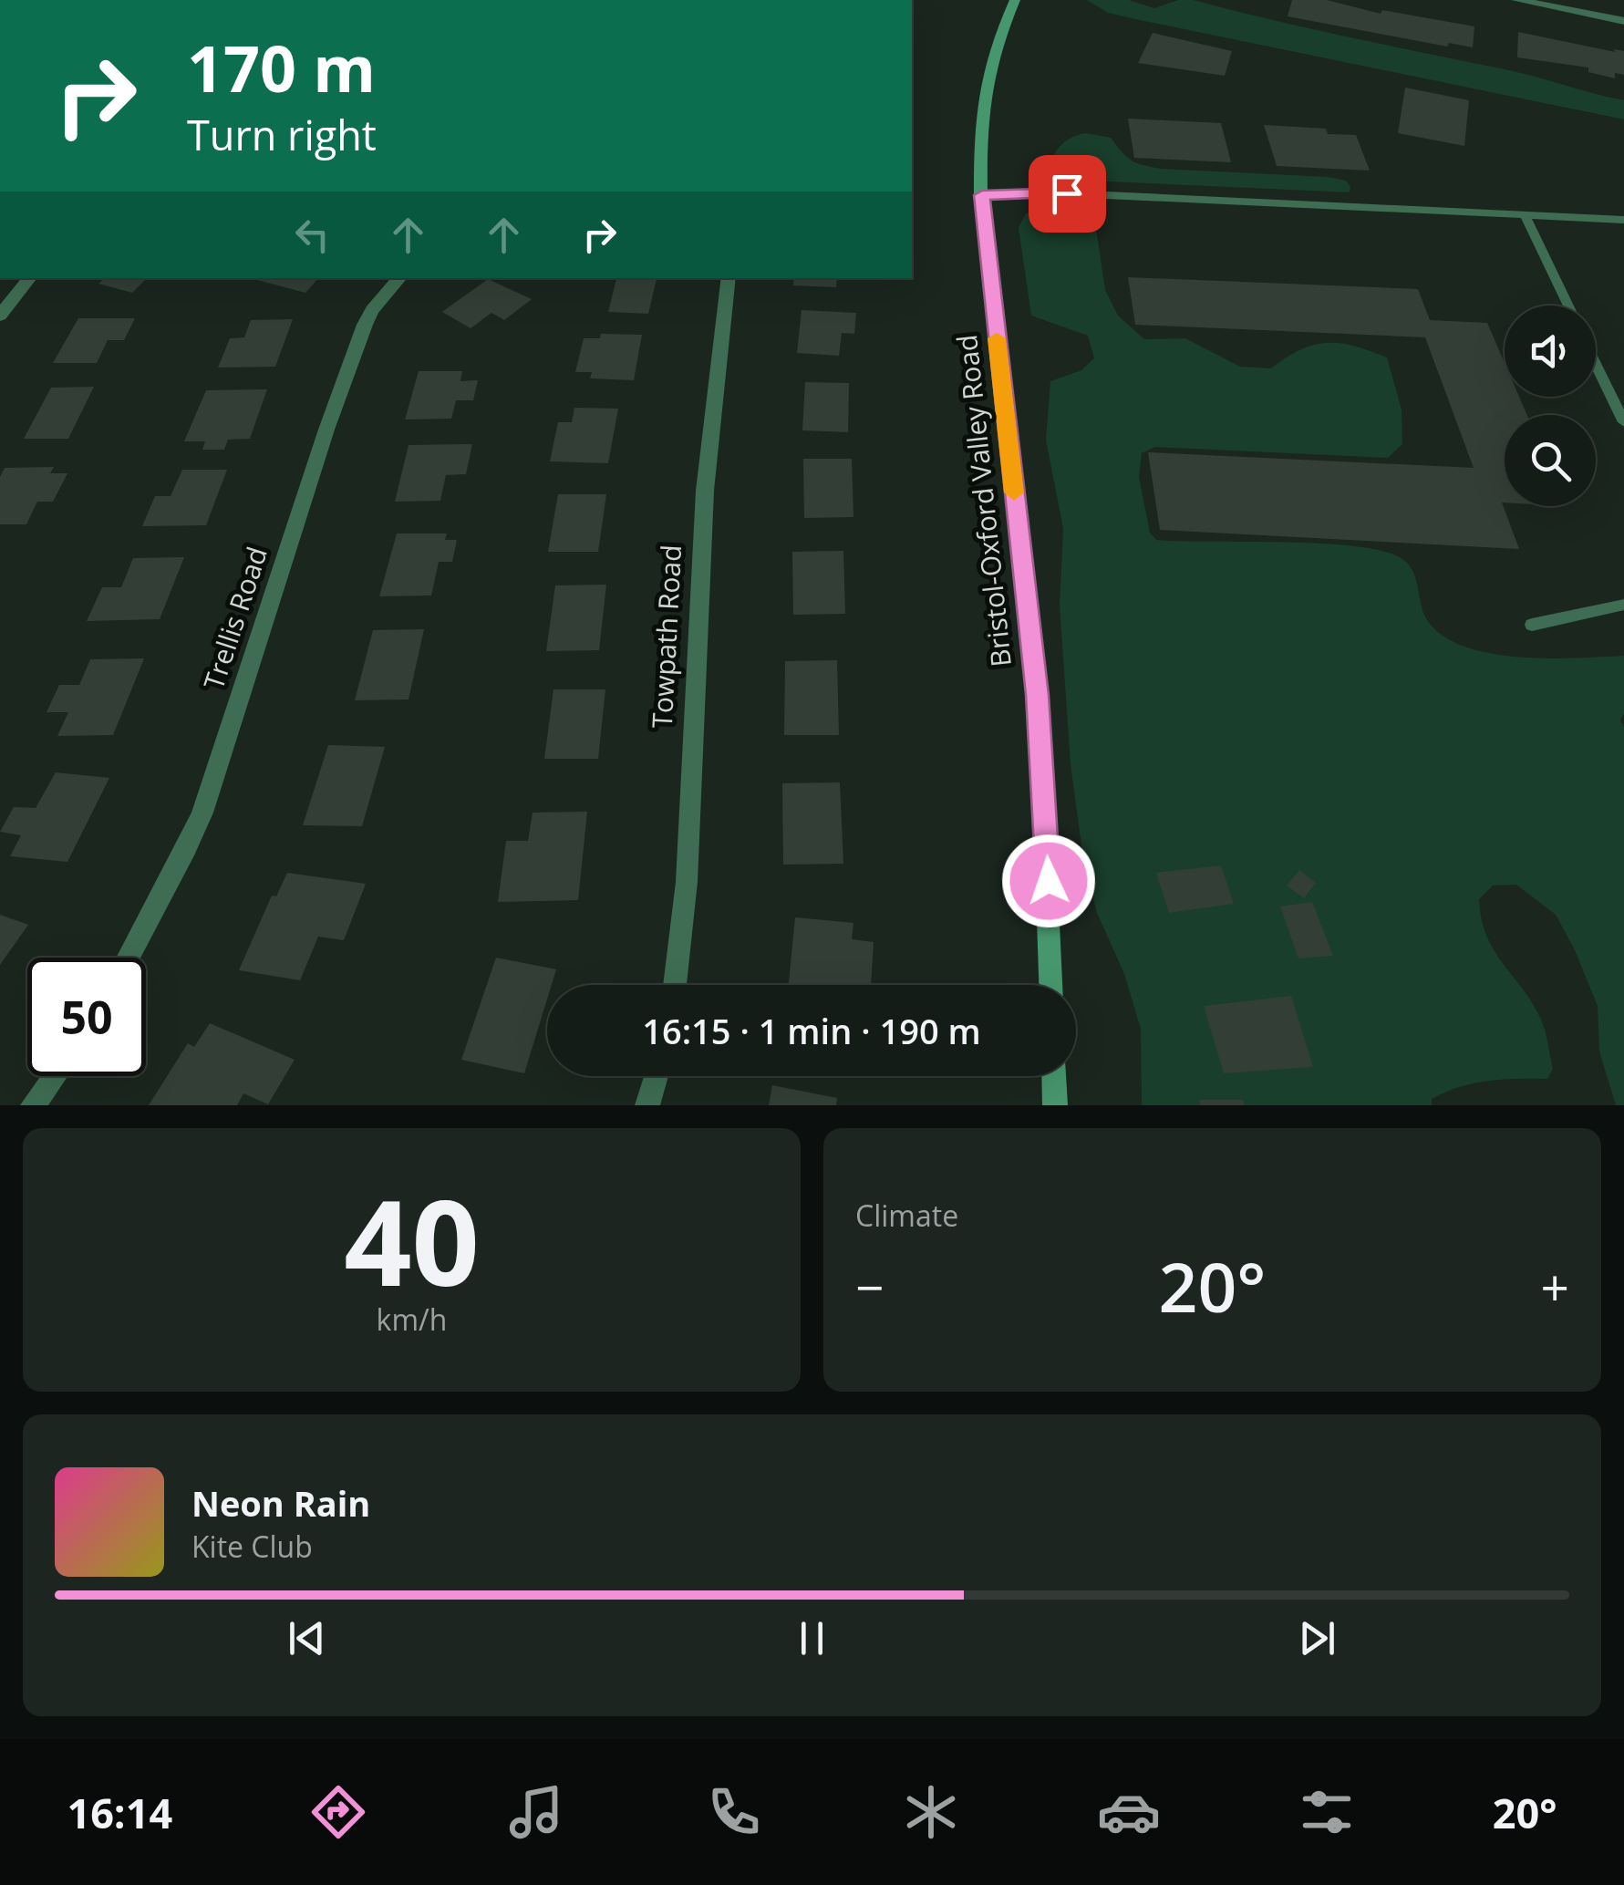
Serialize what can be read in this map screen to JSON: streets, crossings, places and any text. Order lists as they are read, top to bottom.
{
  "streets": {
    "main road": ["Bristol-Oxford Valley Road"],
    "street": ["Trellis Road", "Towpath Road"]
  },
  "page": {
    "turn": ["170 m", "Turn right"],
    "limit": "50",
    "trip": "16:15 · 1 min · 190 m",
    "tile": [
      ["40", "km/h"],
      "Climate"
    ],
    "heat": ["−", "20°", "+"],
    "song": ["Neon Rain", "Kite Club"],
    "tabs": ["16:14", "20°"]
  }
}
